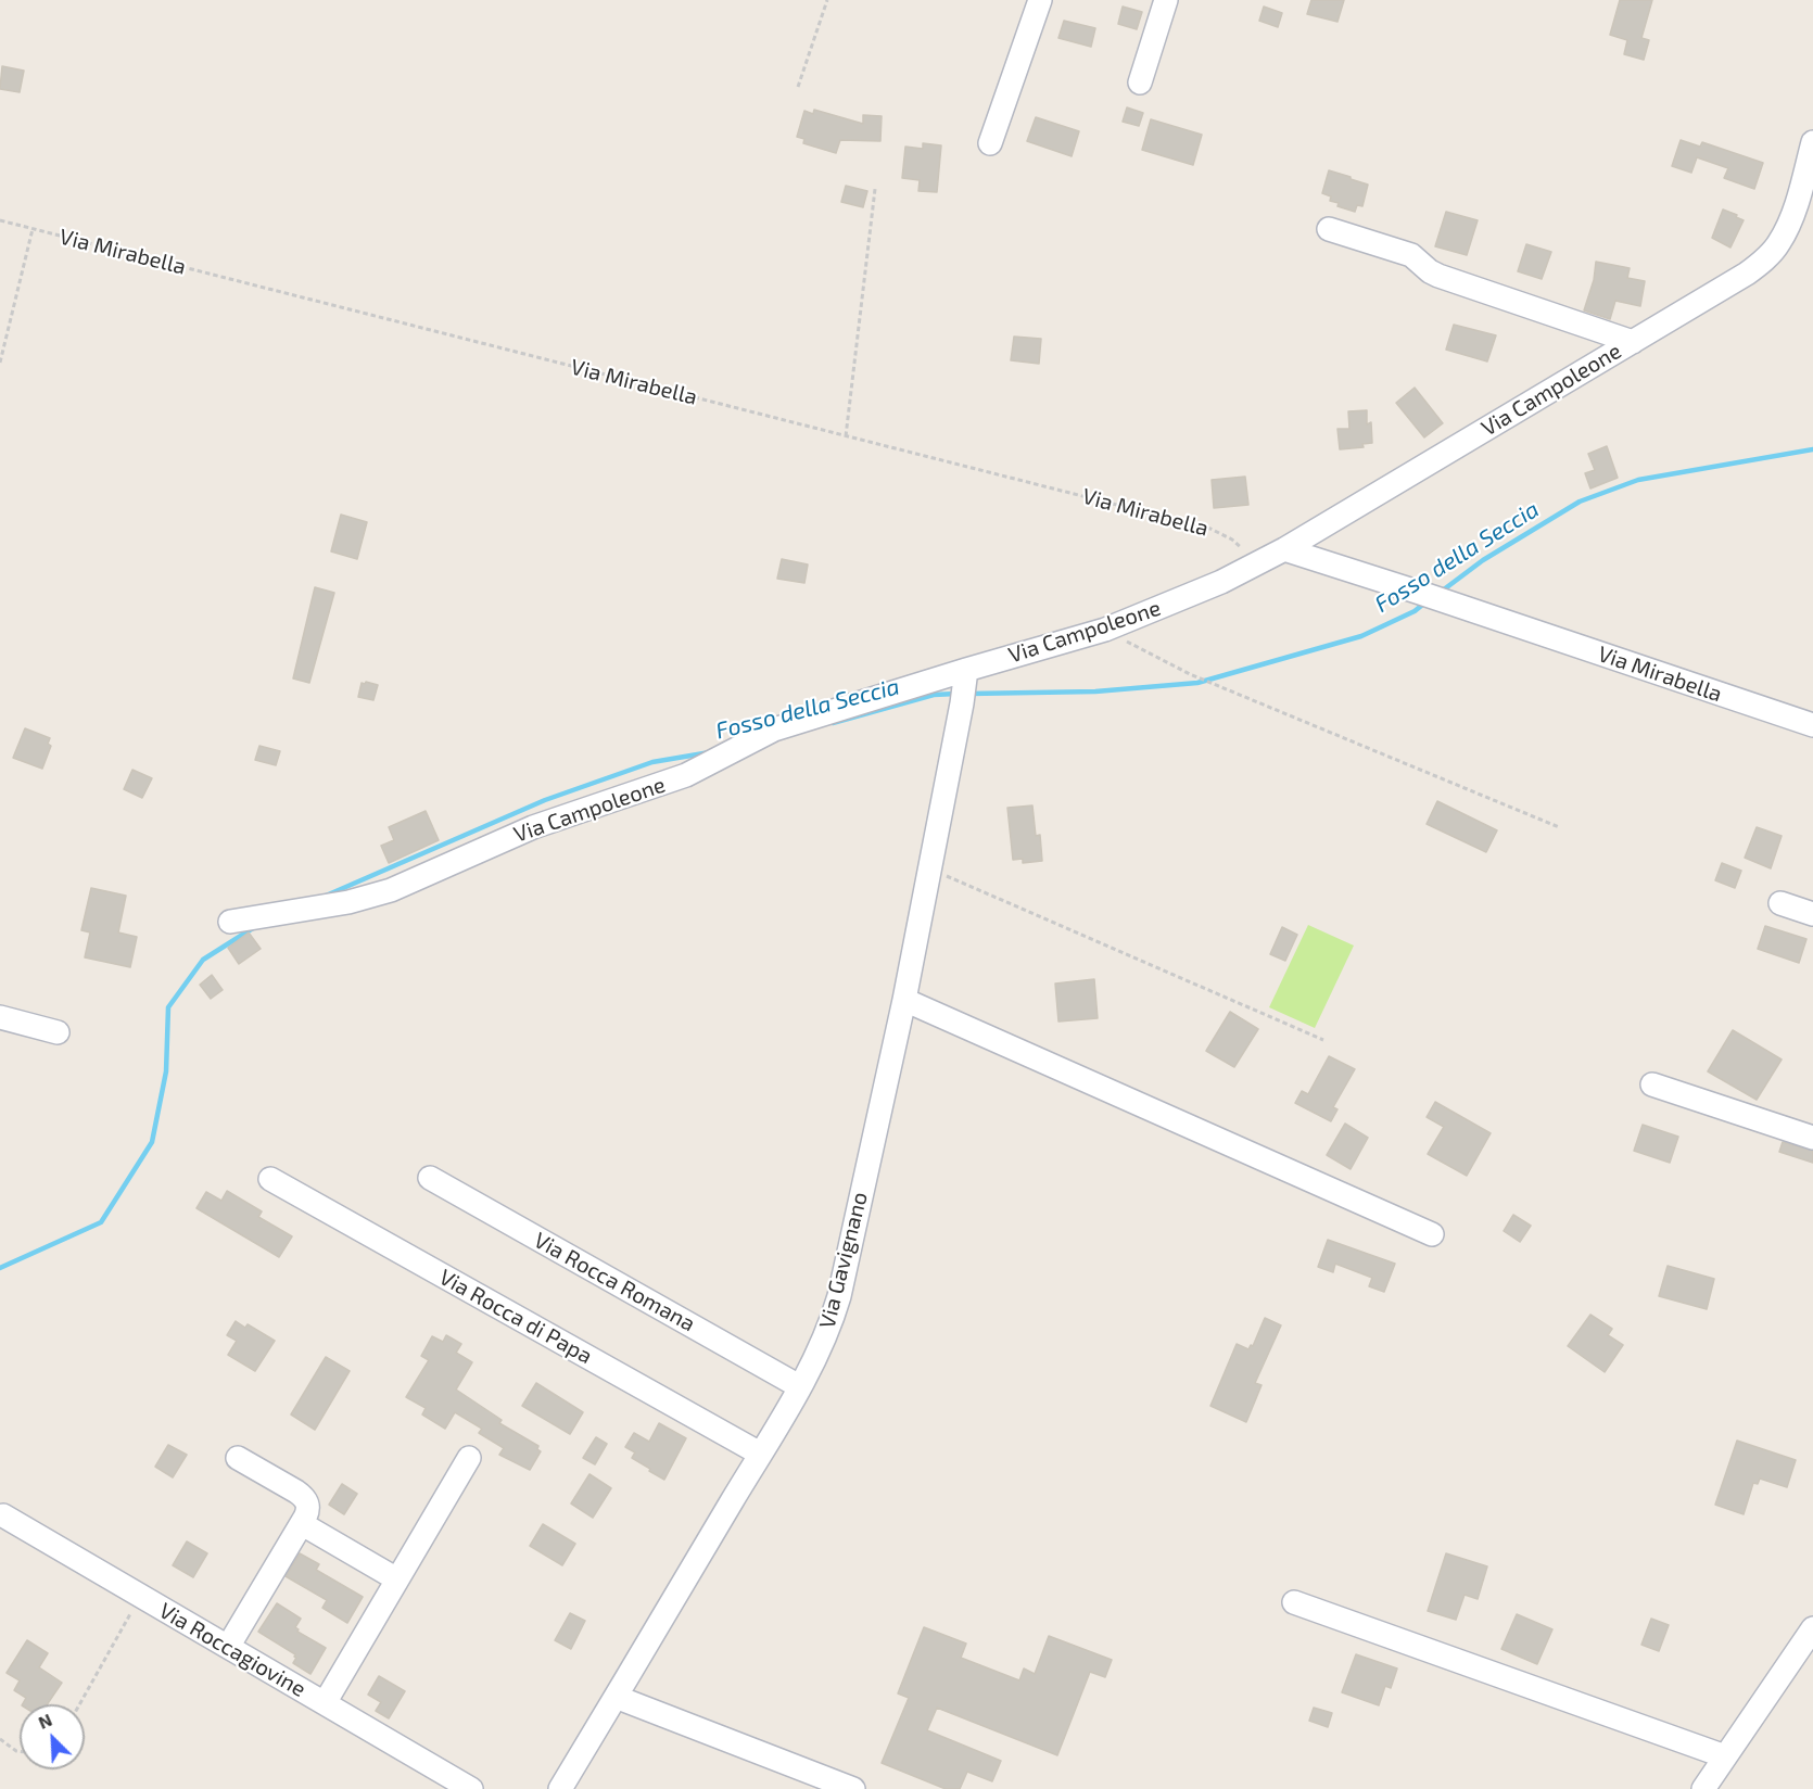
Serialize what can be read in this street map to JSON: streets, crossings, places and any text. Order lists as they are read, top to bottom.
{
  "streets": {
    "street": [
      "Via Mirabella",
      "Via Campoleone",
      "Via Gavignano",
      "Via Rocca Romana",
      "Via Rocca di Papa",
      "Via Roccagiovine"
    ]
  },
  "crossings": [
    ["Via Mirabella", "Via Campoleone"],
    ["Via Campoleone", "Via Gavignano"],
    ["Via Gavignano", "Via Rocca Romana"],
    ["Via Gavignano", "Via Rocca di Papa"]
  ],
  "water": ["Fosso della Seccia"],
  "north": "top left"
}
